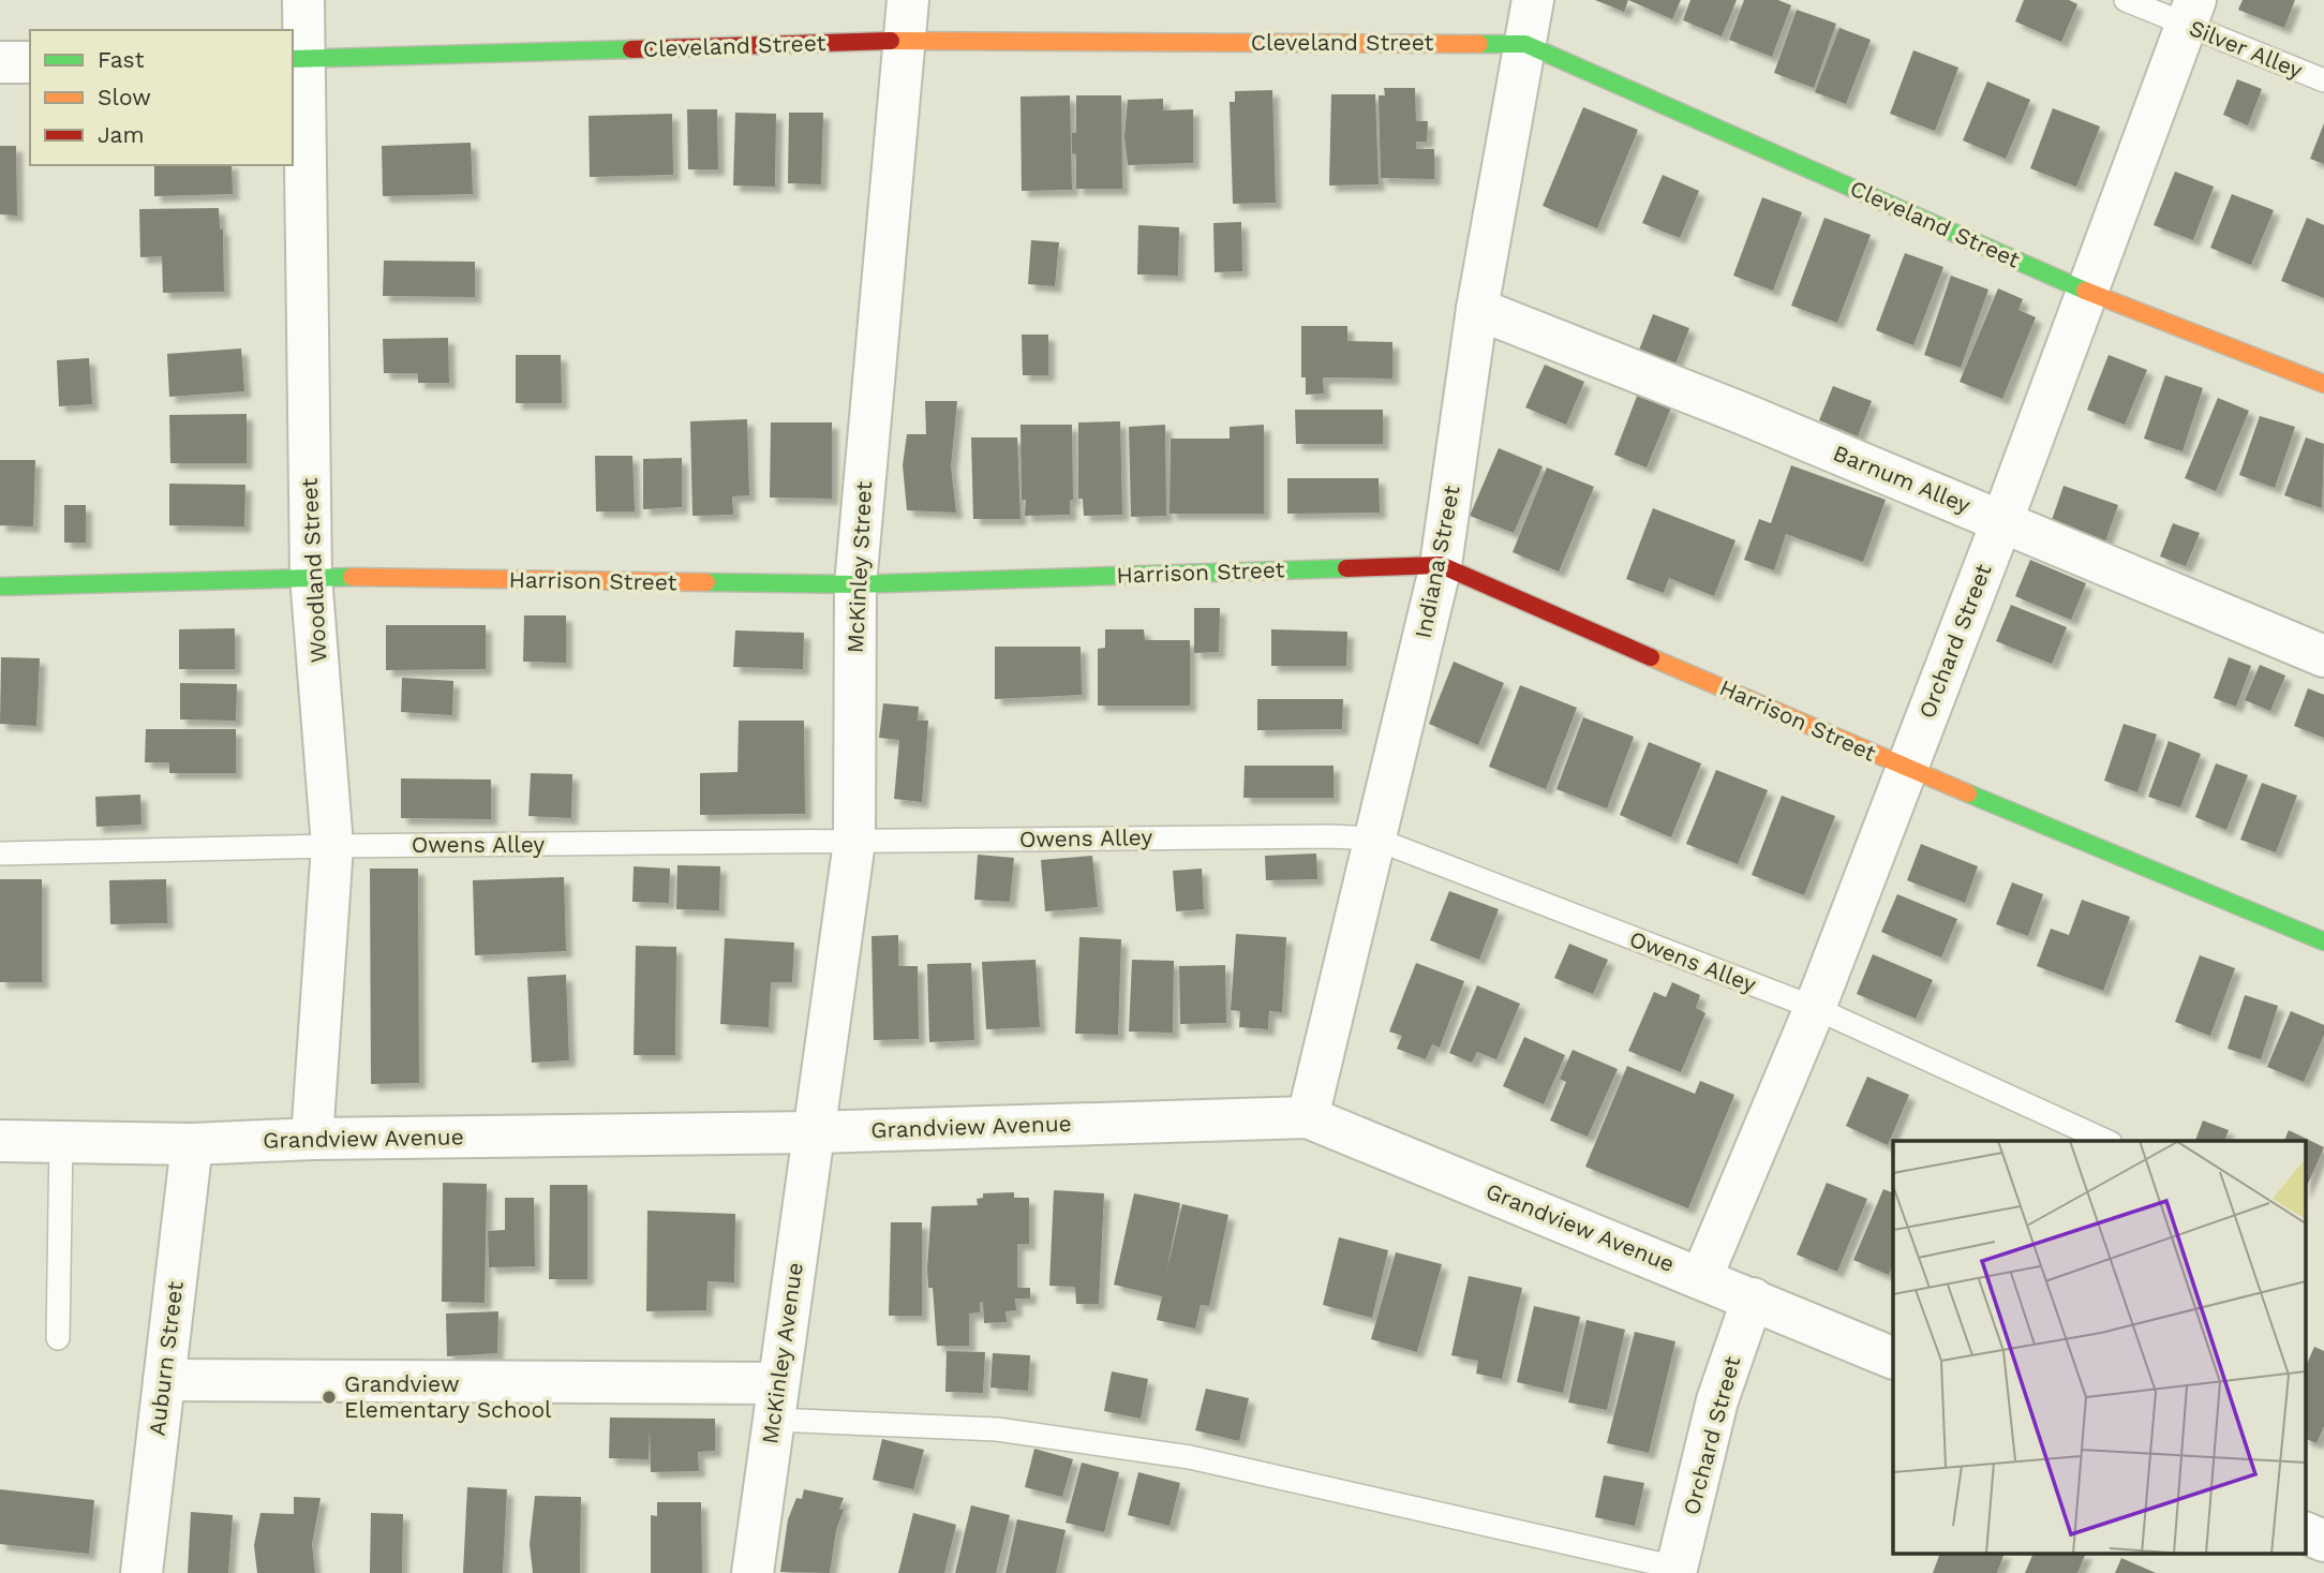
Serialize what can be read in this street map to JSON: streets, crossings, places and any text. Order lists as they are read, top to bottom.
{
  "streets": {
    "street": [
      "Cleveland Street",
      "Barnum Alley",
      "Indiana Street",
      "McKinley Street",
      "Woodland Street",
      "Harrison Street",
      "Orchard Street",
      "Grandview Avenue",
      "McKinley Avenue",
      "Auburn Street"
    ],
    "lane": ["Silver Alley", "Owens Alley"]
  },
  "crossings": [
    ["Cleveland Street", "Indiana Street"],
    ["Cleveland Street", "McKinley Street"],
    ["Cleveland Street", "Woodland Street"],
    ["Cleveland Street", "Orchard Street"],
    ["Silver Alley", "Orchard Street"],
    ["Barnum Alley", "Indiana Street"],
    ["Barnum Alley", "Orchard Street"],
    ["Indiana Street", "Harrison Street"],
    ["Indiana Street", "Owens Alley"],
    ["Indiana Street", "Grandview Avenue"],
    ["McKinley Street", "Harrison Street"],
    ["McKinley Street", "Owens Alley"],
    ["McKinley Street", "Grandview Avenue"],
    ["McKinley Street", "McKinley Avenue"],
    ["Woodland Street", "Harrison Street"],
    ["Woodland Street", "Owens Alley"],
    ["Woodland Street", "Grandview Avenue"],
    ["Harrison Street", "Orchard Street"],
    ["Orchard Street", "Owens Alley"],
    ["Orchard Street", "Grandview Avenue"],
    ["Grandview Avenue", "McKinley Avenue"],
    ["Grandview Avenue", "Auburn Street"]
  ],
  "places": ["Grandview Elementary School"],
  "legend": ["Fast", "Slow", "Jam"]
}
